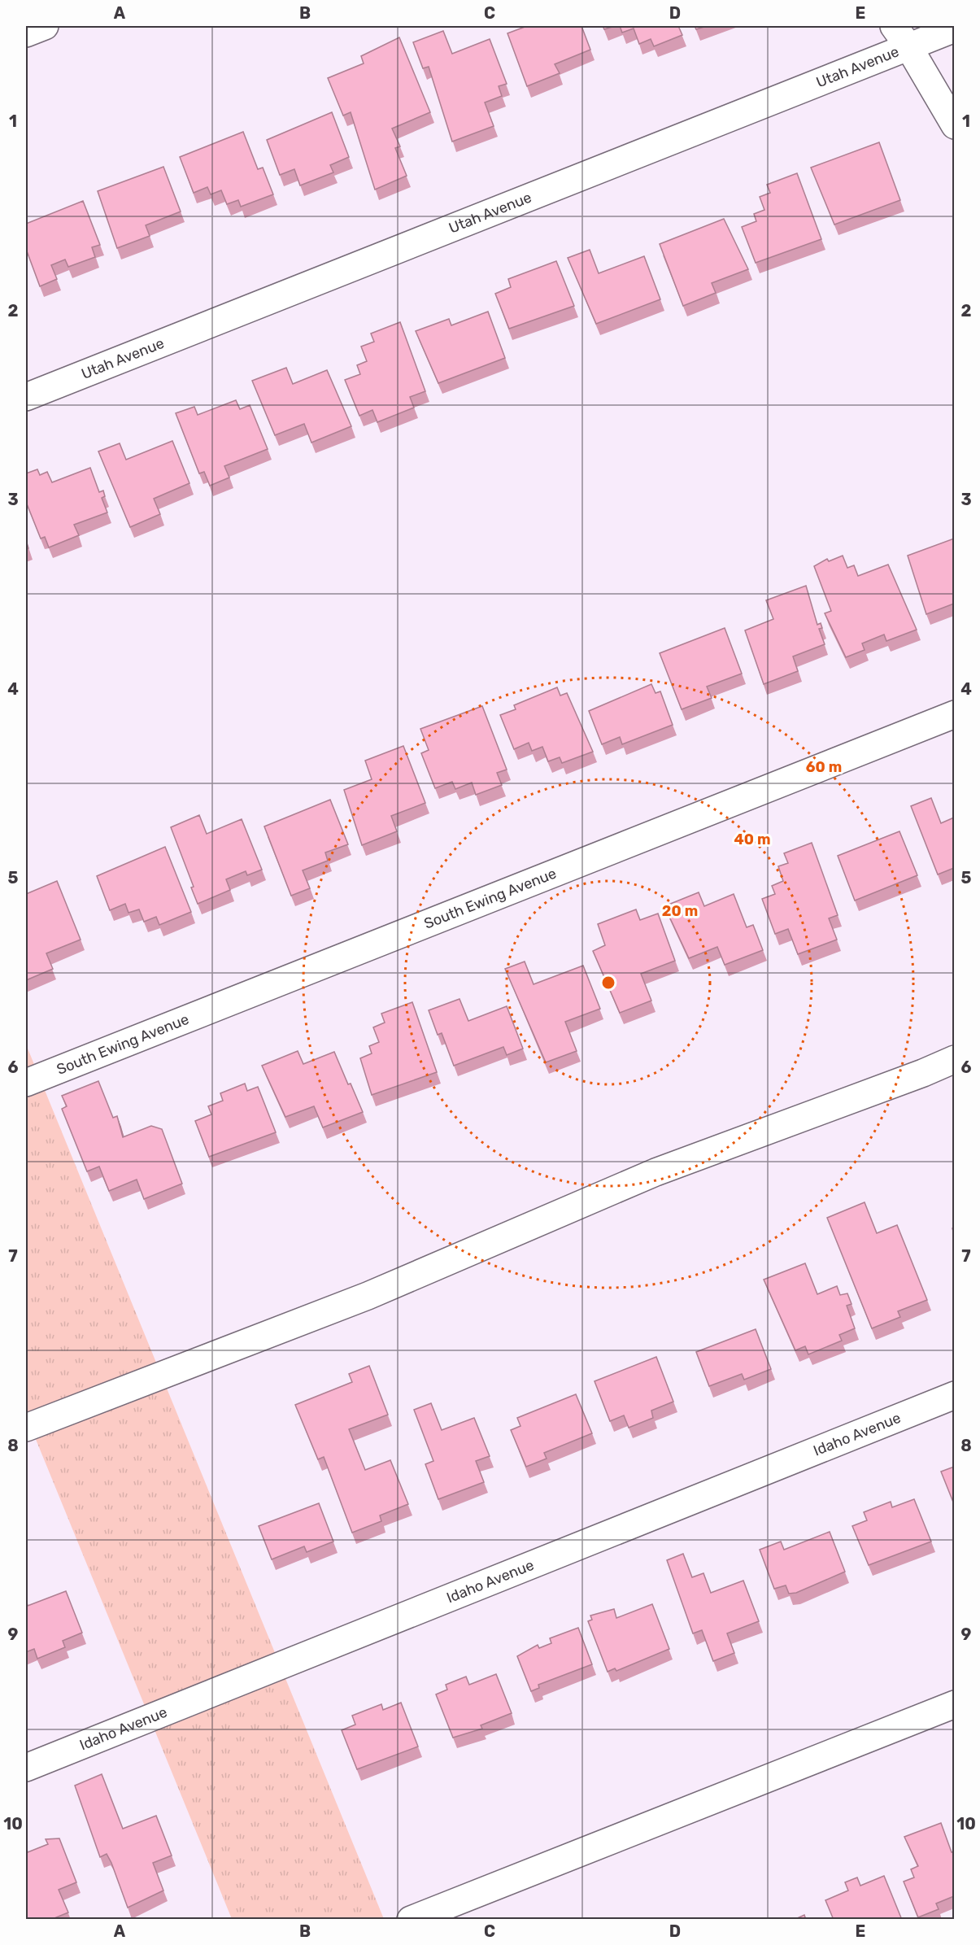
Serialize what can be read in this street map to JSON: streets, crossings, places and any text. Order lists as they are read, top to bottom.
{
  "streets": {
    "street": ["Utah Avenue", "South Ewing Avenue", "Idaho Avenue"]
  },
  "grid": {
    "columns": [
      "A",
      "B",
      "C",
      "D",
      "E"
    ],
    "rows": [
      "1",
      "2",
      "3",
      "4",
      "5",
      "6",
      "7",
      "8",
      "9",
      "10"
    ]
  },
  "rings": ["60 m", "40 m", "20 m"]
}
